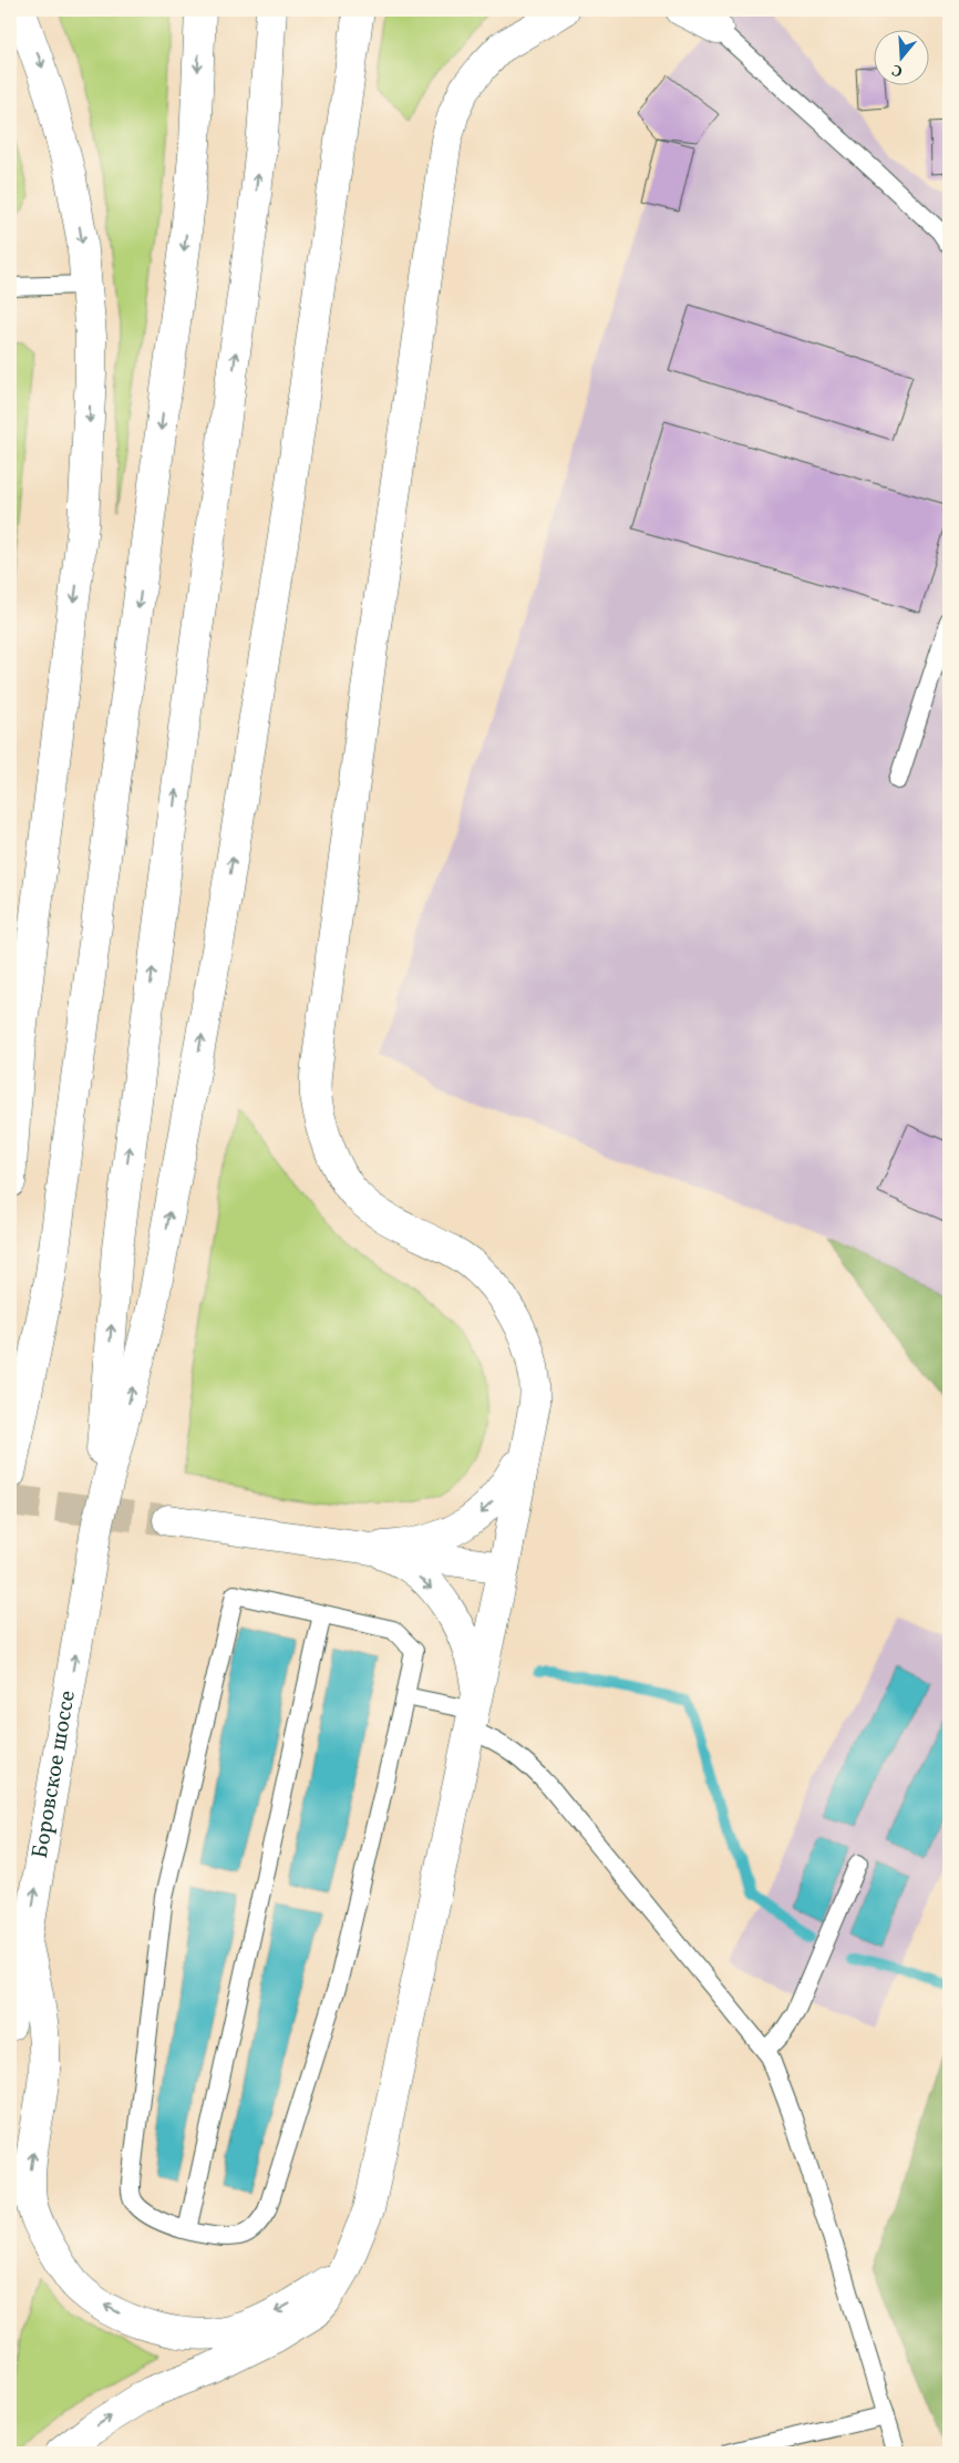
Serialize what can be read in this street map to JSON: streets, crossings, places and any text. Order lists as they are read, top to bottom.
{
  "streets": {
    "main road": ["Боровское шоссе"]
  },
  "one_way": ["Боровское шоссе"],
  "north": "bottom"
}
